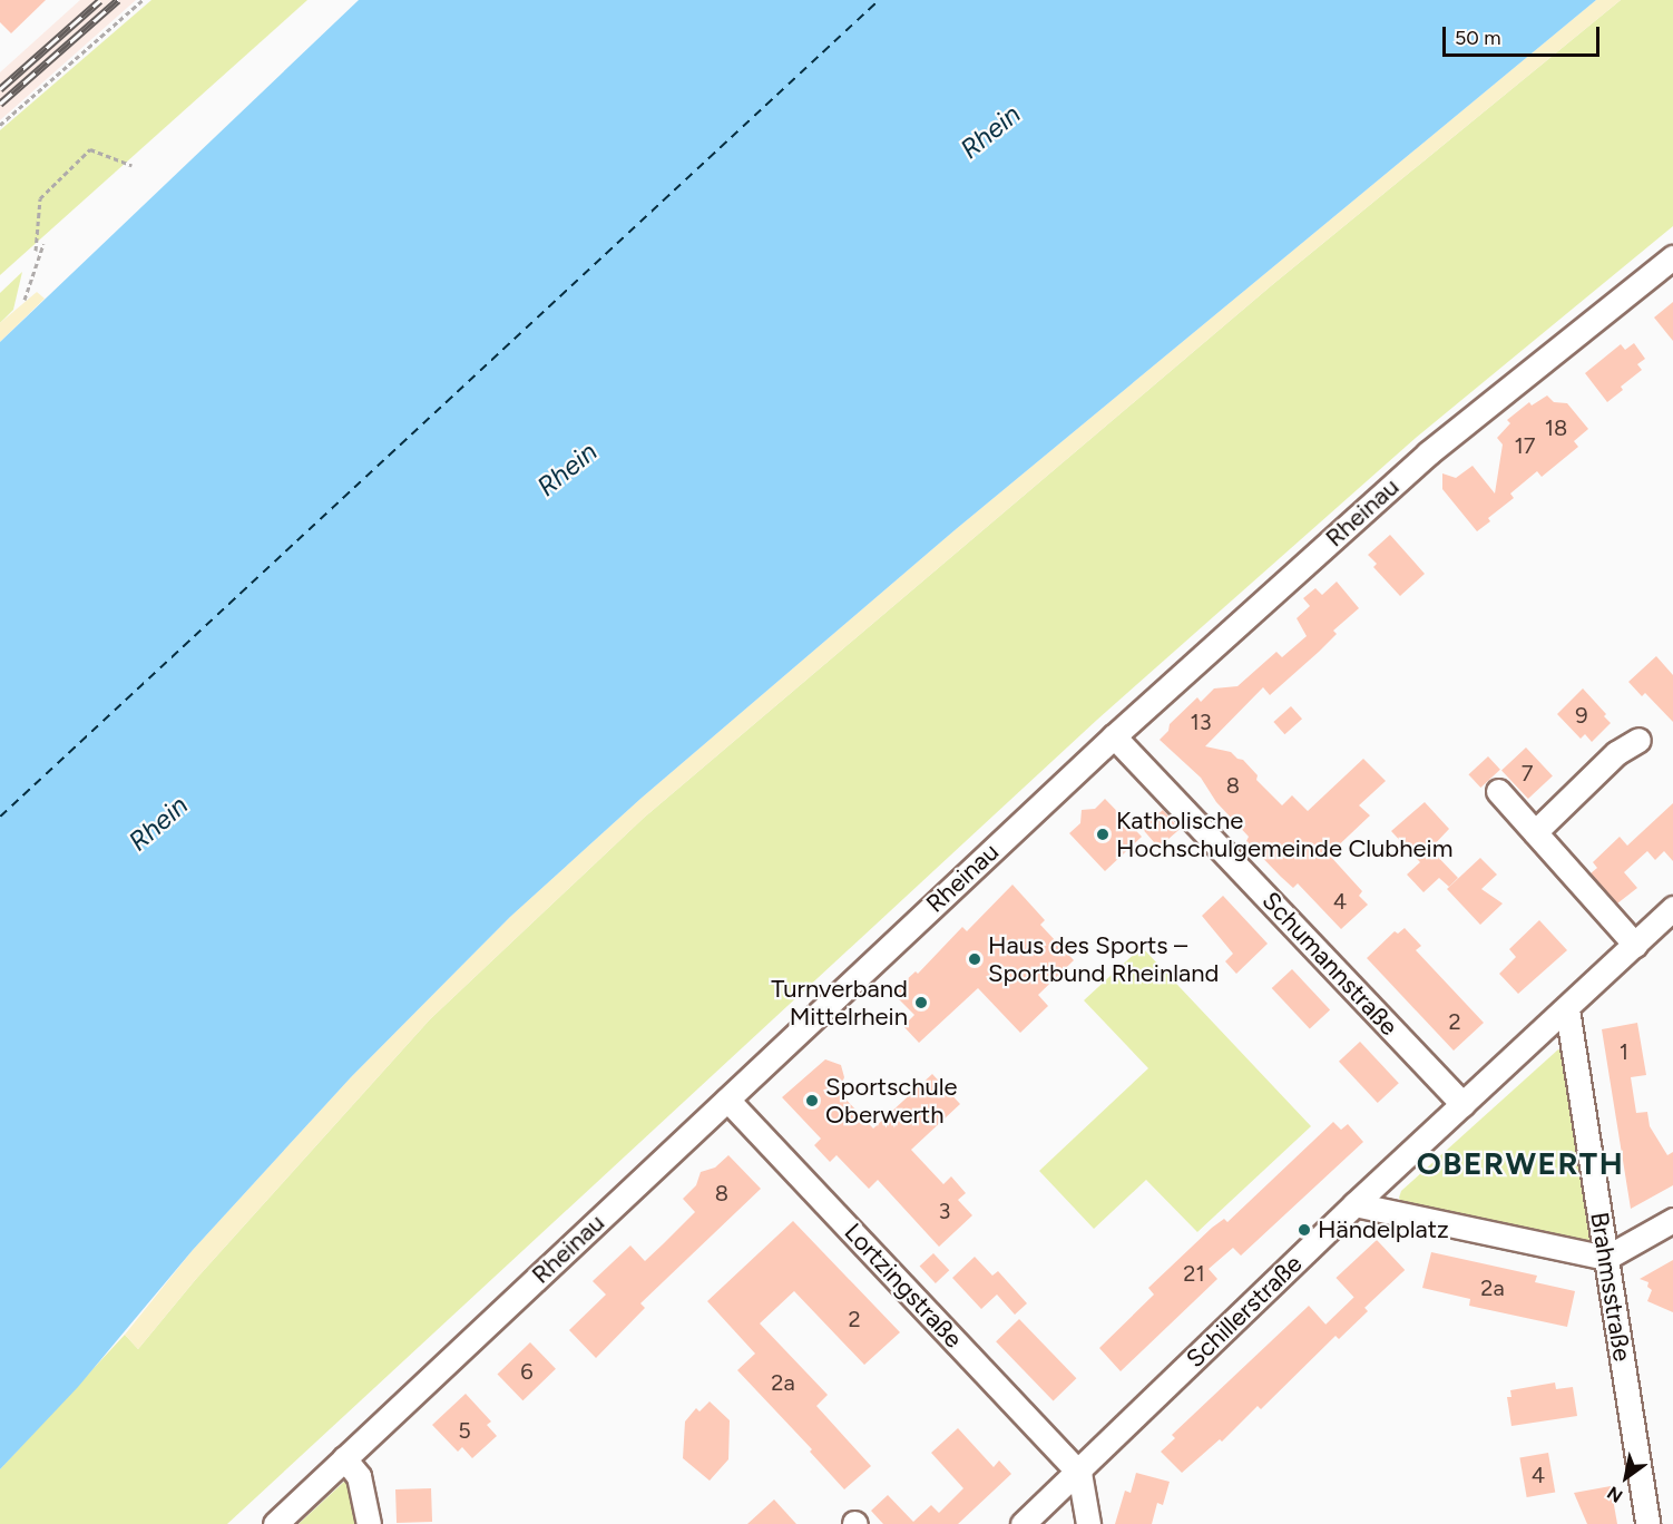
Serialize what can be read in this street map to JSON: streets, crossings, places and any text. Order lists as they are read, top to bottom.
{
  "streets": {
    "street": [
      "Rheinau",
      "Schumannstraße",
      "Lortzingstraße",
      "Brahmsstraße",
      "Schillerstraße"
    ]
  },
  "crossings": [
    ["Rheinau", "Schumannstraße"],
    ["Rheinau", "Lortzingstraße"],
    ["Schumannstraße", "Schillerstraße"],
    ["Lortzingstraße", "Schillerstraße"],
    ["Brahmsstraße", "Schillerstraße"]
  ],
  "districts": ["OBERWERTH"],
  "water": ["Rhein"],
  "places": [
    "Katholische Hochschulgemeinde Clubheim",
    "Haus des Sports – Sportbund Rheinland",
    "Turnverband Mittelrhein",
    "Sportschule Oberwerth",
    "Händelplatz"
  ],
  "house_numbers": [
    "18",
    "17",
    "9",
    "13",
    "7",
    "8",
    "4",
    "2",
    "1",
    "8",
    "3",
    "21",
    "2a",
    "2",
    "6",
    "2a",
    "5",
    "4"
  ],
  "scale_bar": "50 m",
  "north": "bottom left"
}
